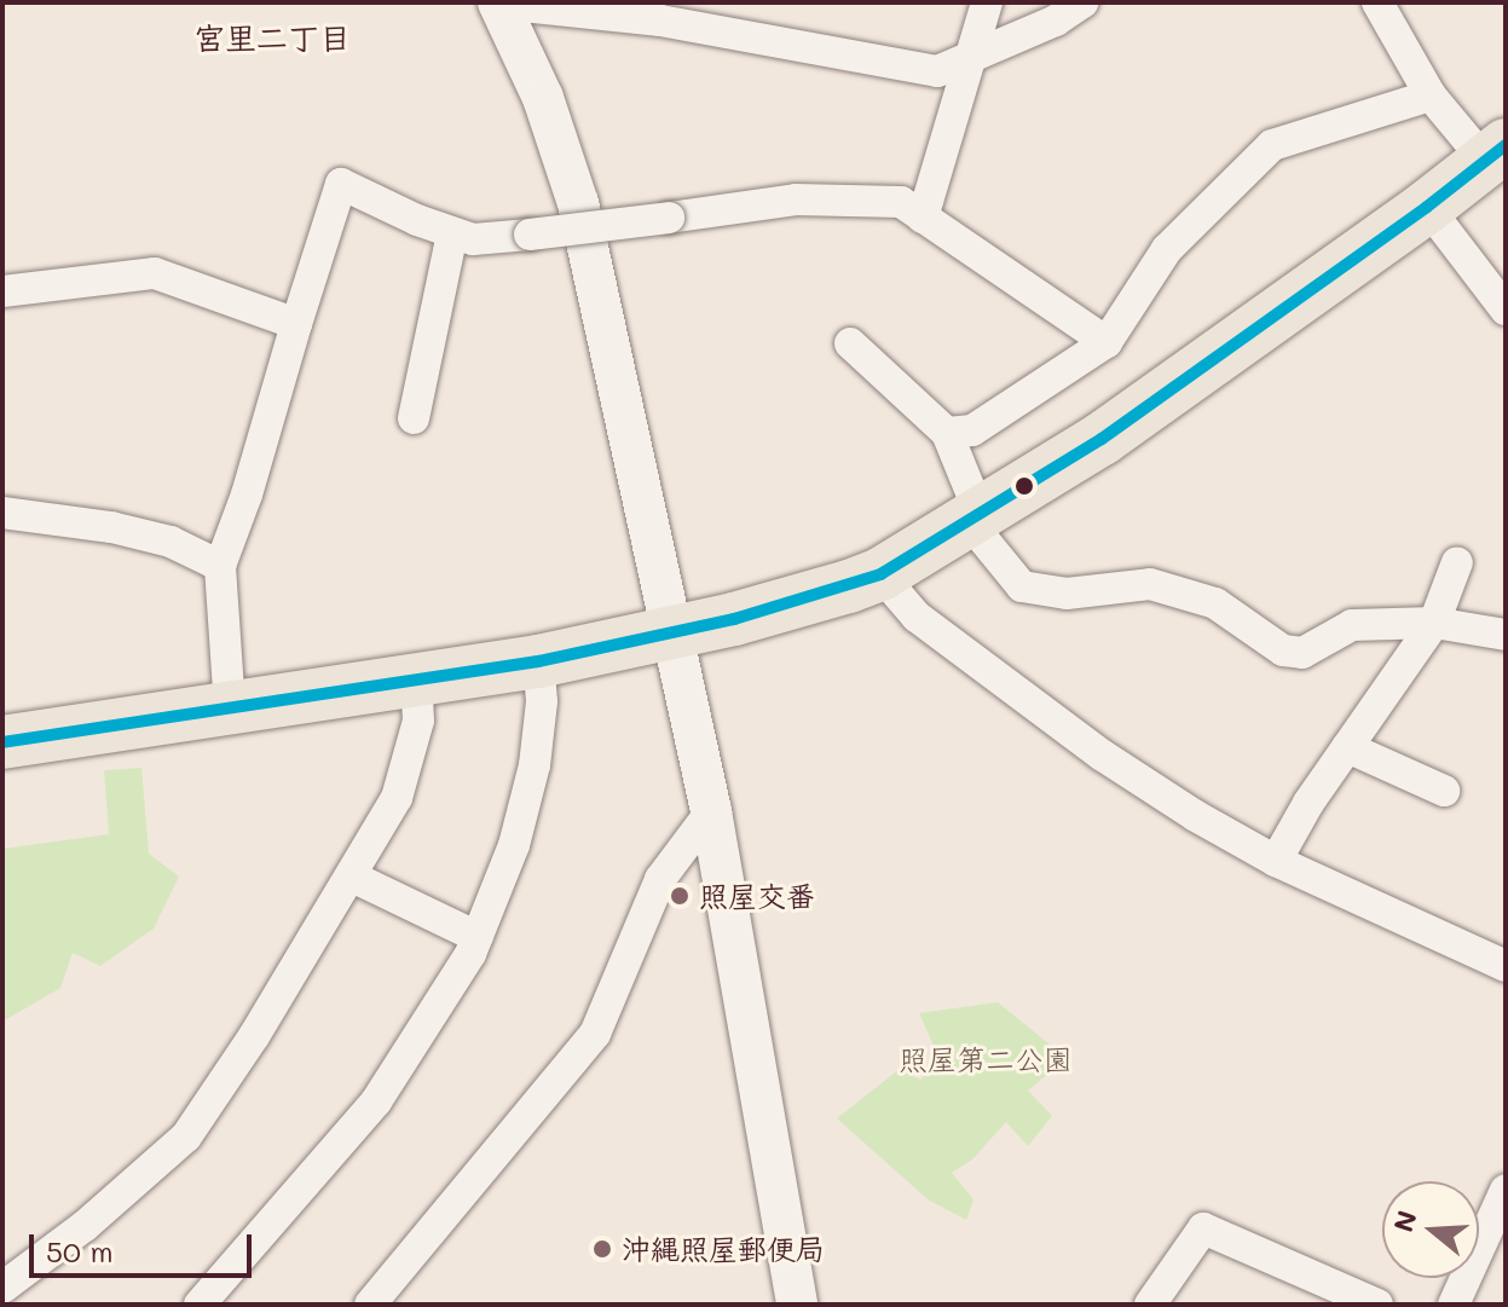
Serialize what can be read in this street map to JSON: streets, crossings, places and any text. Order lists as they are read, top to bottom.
{
  "districts": ["宮里二丁目"],
  "parks": ["照屋第二公園"],
  "places": ["照屋交番", "沖縄照屋郵便局"],
  "scale_bar": "50 m",
  "north": "left"
}
